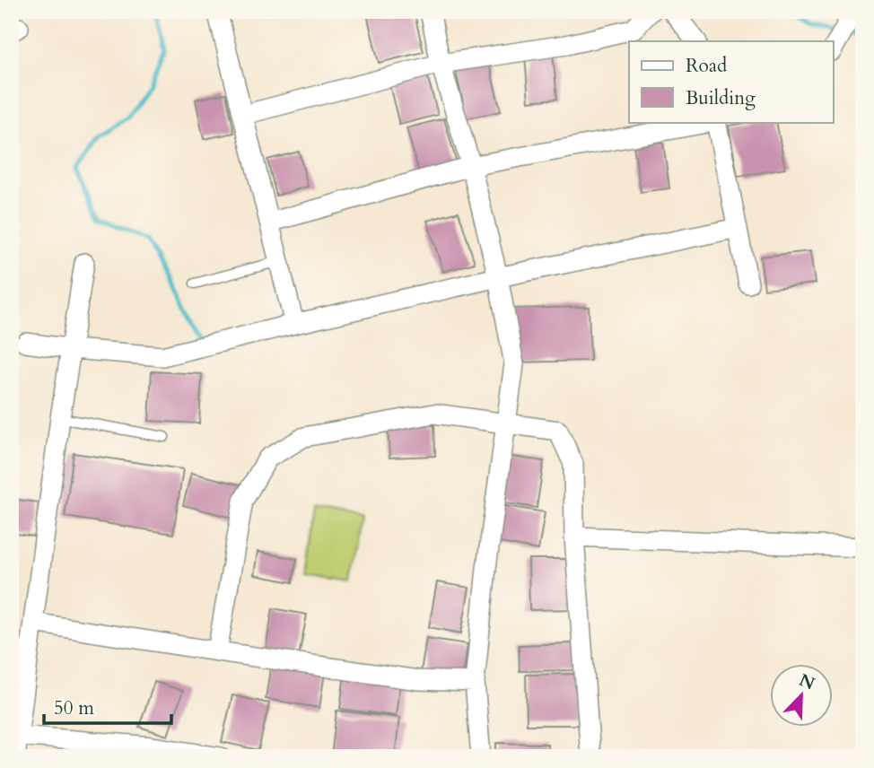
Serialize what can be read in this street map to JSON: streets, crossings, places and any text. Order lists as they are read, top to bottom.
{
  "legend": ["Road", "Building"],
  "scale_bar": "50 m",
  "north": "top right"
}
